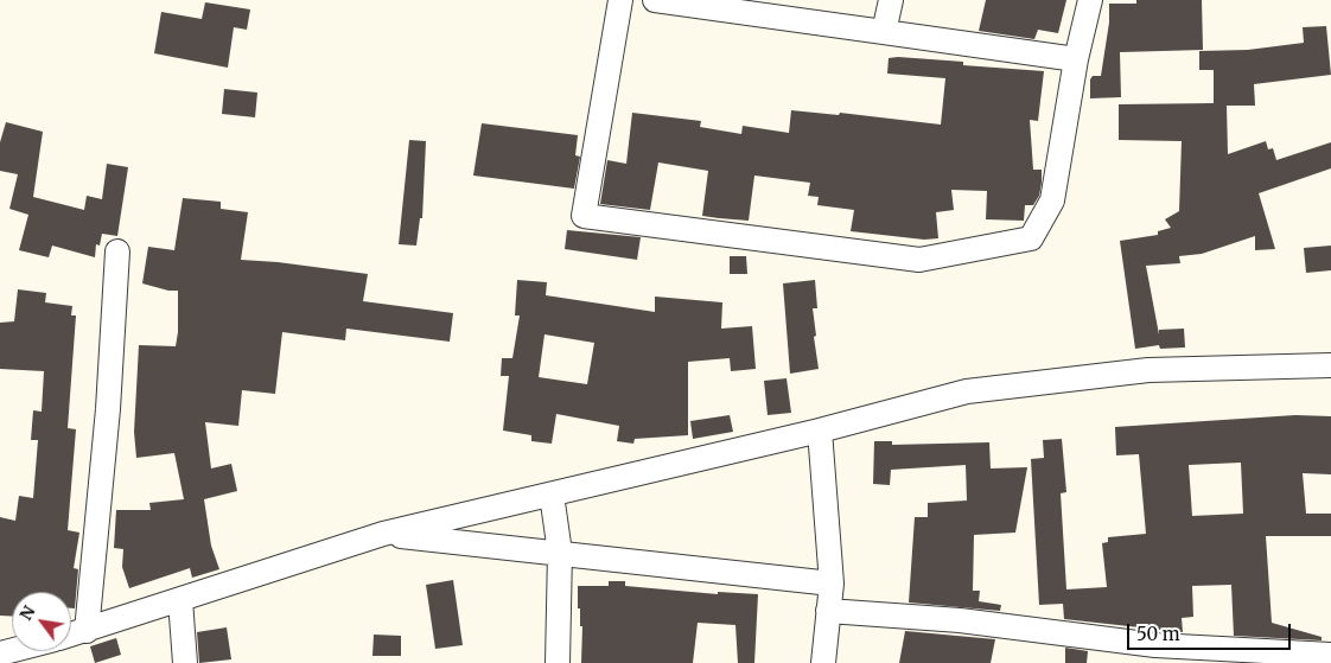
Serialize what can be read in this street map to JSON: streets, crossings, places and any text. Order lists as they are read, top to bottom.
{
  "scale_bar": "50 m",
  "north": "top left"
}
